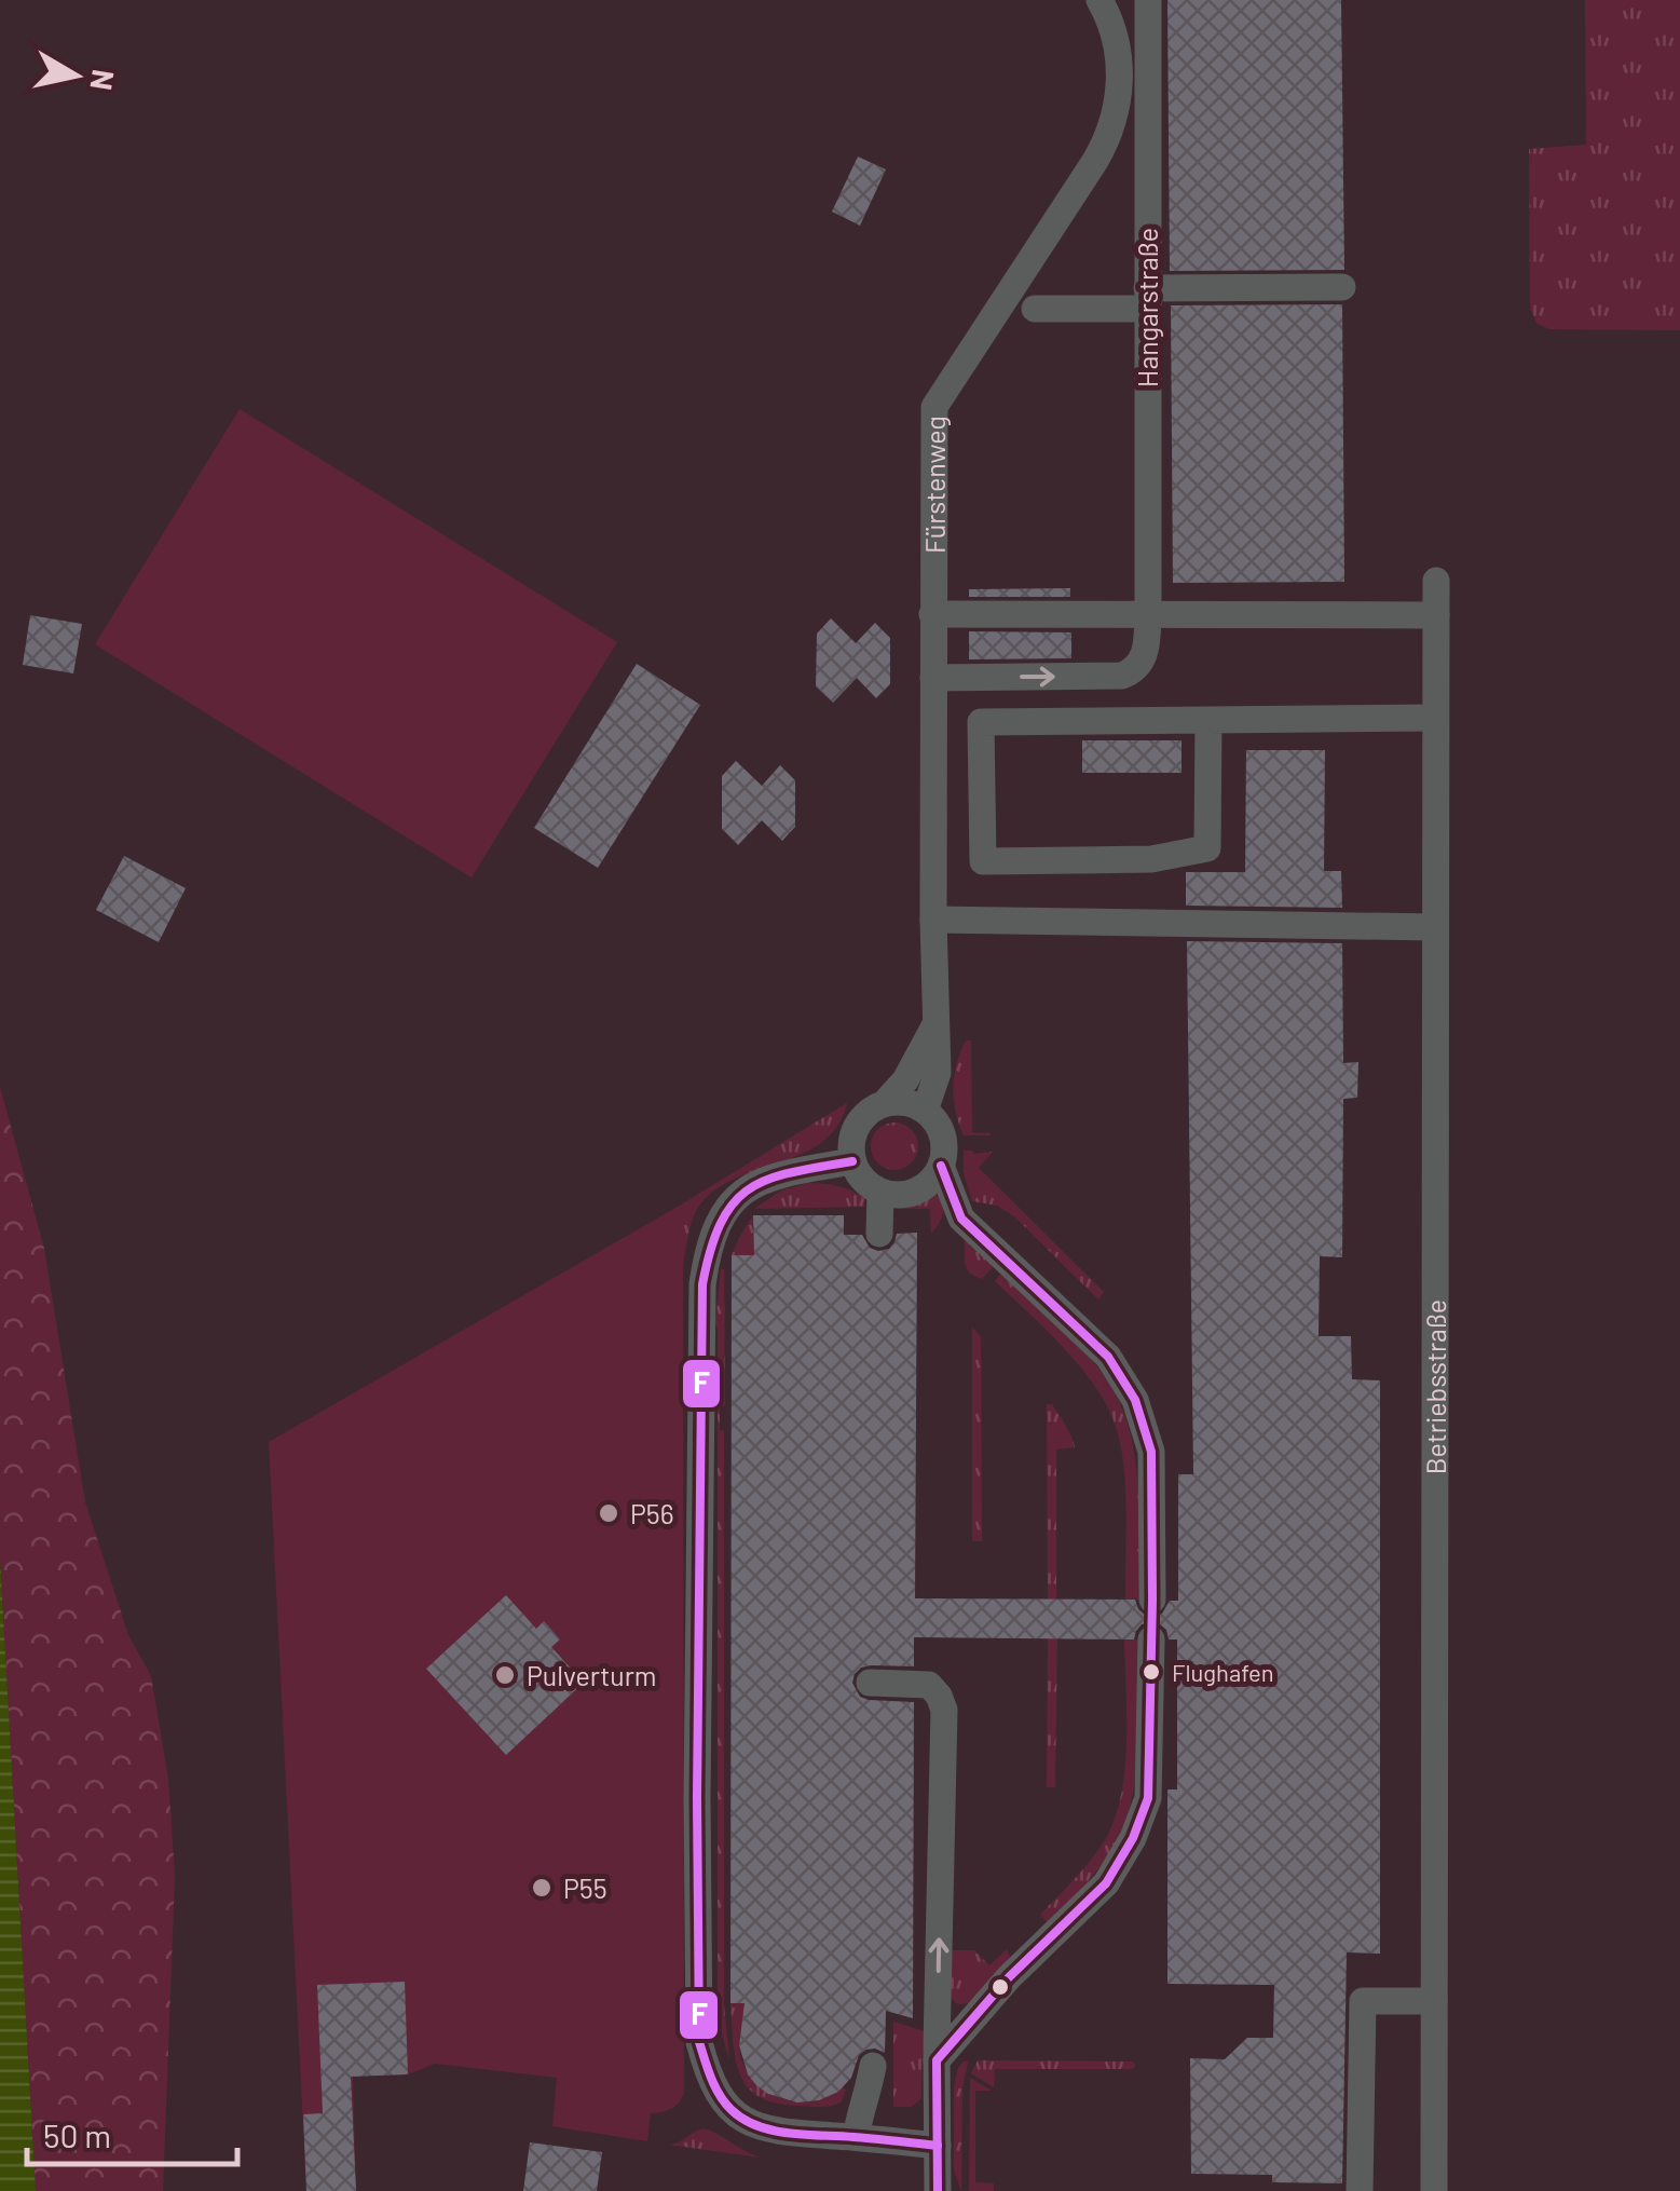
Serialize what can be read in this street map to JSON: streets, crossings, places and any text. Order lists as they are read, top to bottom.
{
  "streets": {
    "street": ["Hangarstraße", "Fürstenweg", "Betriebsstraße"]
  },
  "crossings": [
    ["Hangarstraße", "Fürstenweg"]
  ],
  "places": [
    "P56",
    "Flughafen",
    "Pulverturm",
    "P55"
  ],
  "lines": ["transit line F"],
  "scale_bar": "50 m",
  "north": "right"
}
